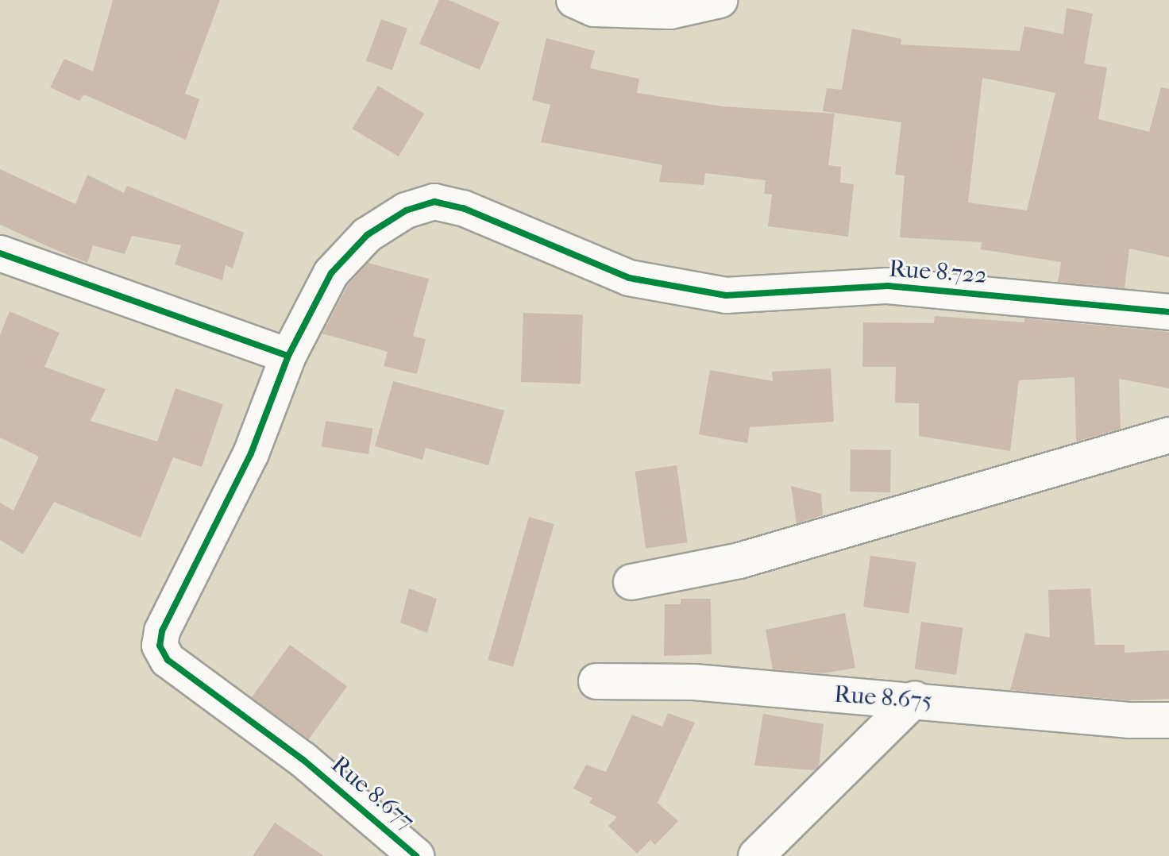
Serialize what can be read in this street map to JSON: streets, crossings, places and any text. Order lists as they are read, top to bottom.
{
  "streets": {
    "street": ["Rue 8.722", "Rue 8.675", "Rue 8.677"]
  },
  "crossings": [
    ["Rue 8.722", "Rue 8.677"]
  ]
}
